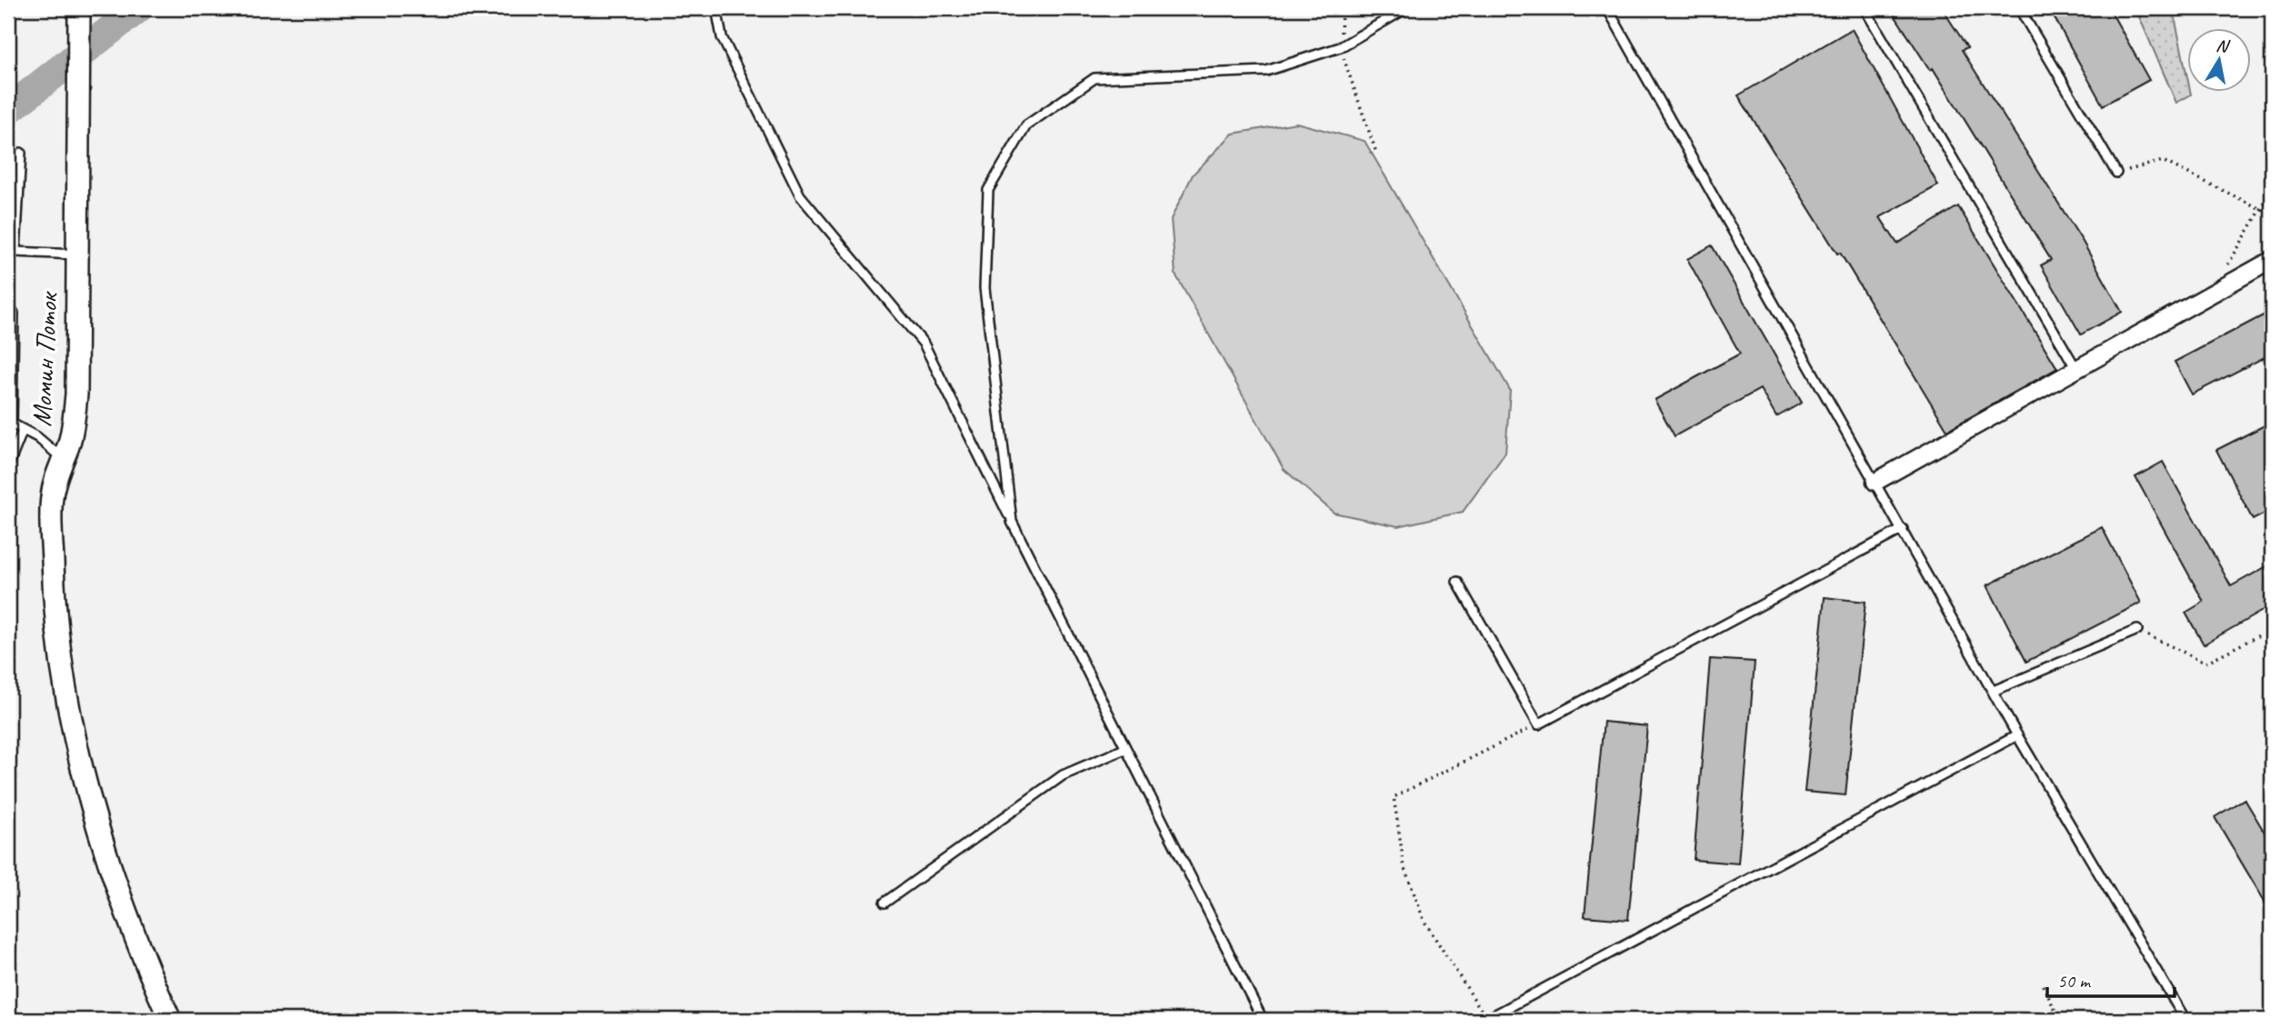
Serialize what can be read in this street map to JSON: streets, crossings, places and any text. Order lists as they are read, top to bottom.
{
  "streets": {
    "street": ["Момин Поток"]
  },
  "scale_bar": "50 m",
  "north": "top"
}
